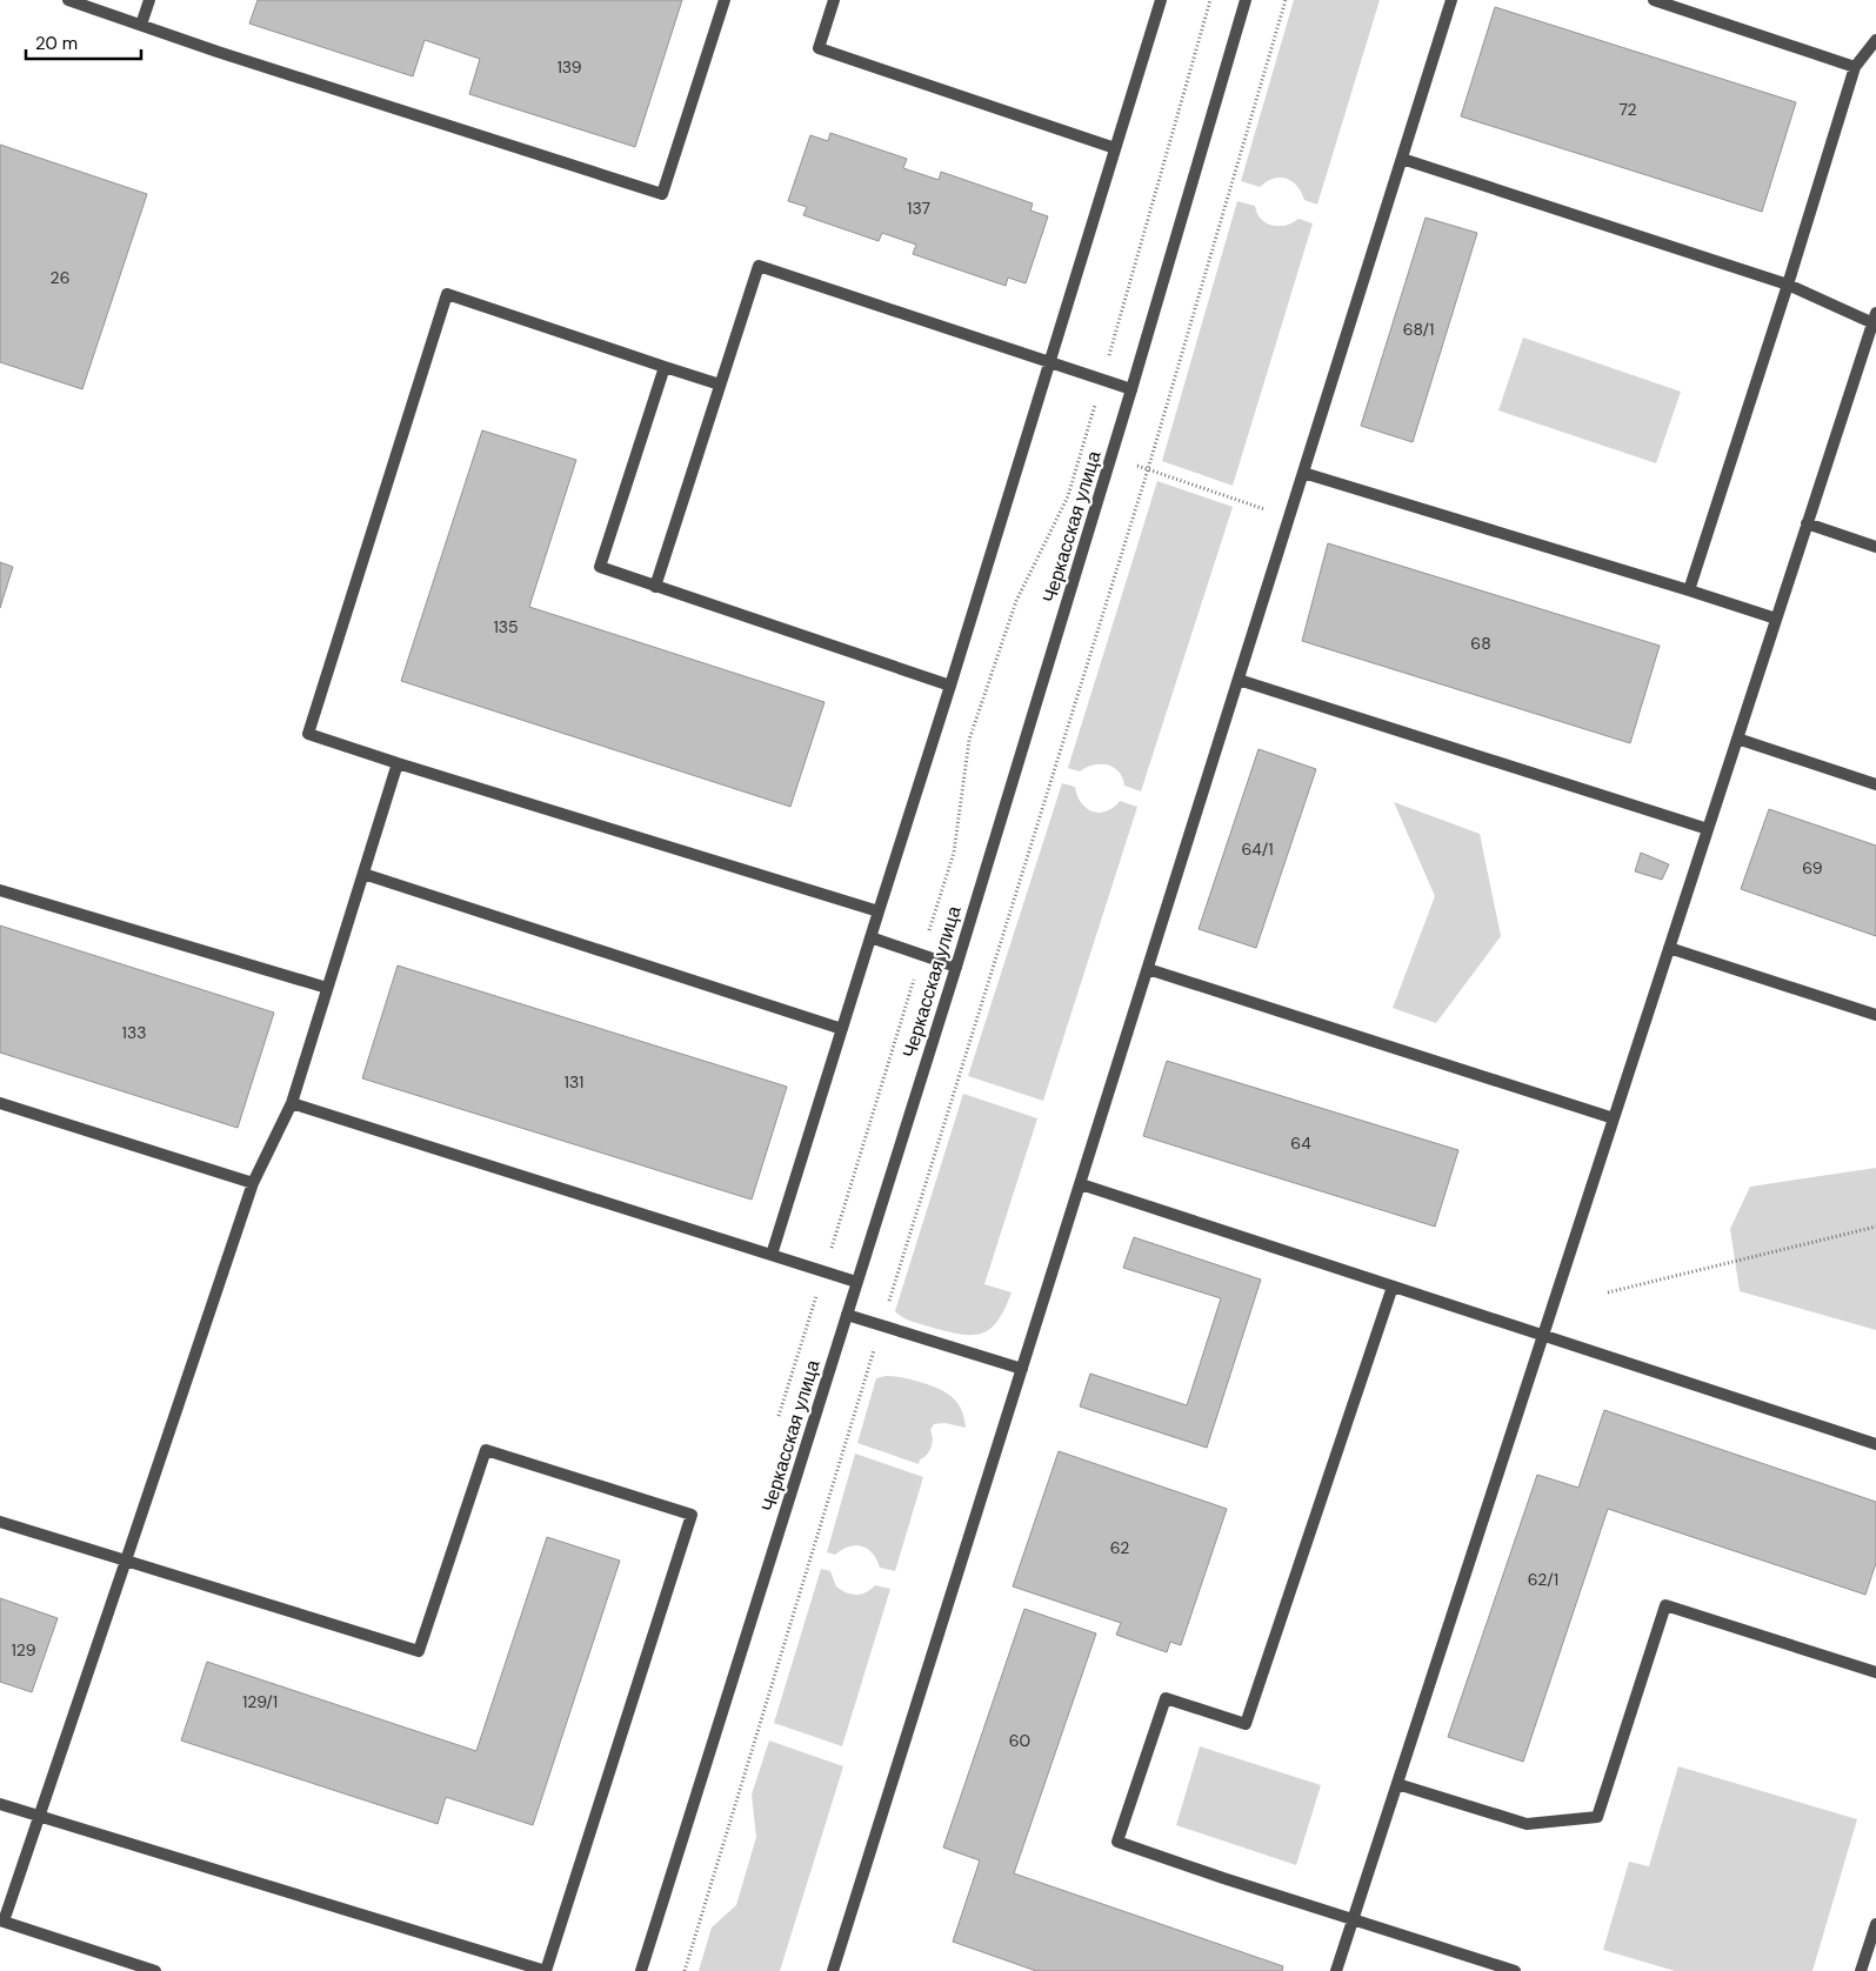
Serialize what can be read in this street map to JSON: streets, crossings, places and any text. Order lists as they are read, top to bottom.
{
  "streets": {
    "street": ["Черкасская улица"]
  },
  "house_numbers": [
    "139",
    "72",
    "137",
    "26",
    "68/1",
    "135",
    "68",
    "64/1",
    "69",
    "133",
    "131",
    "64",
    "62",
    "62/1",
    "129",
    "129/1",
    "60"
  ],
  "scale_bar": "20 m"
}
